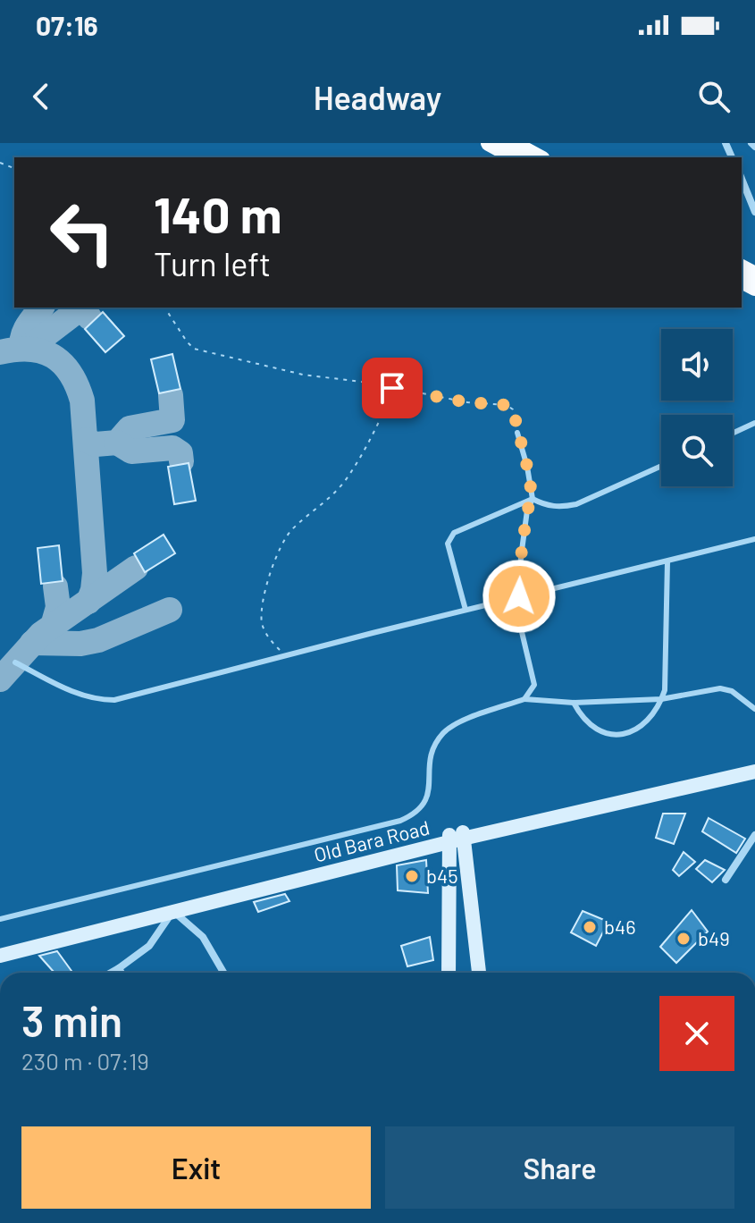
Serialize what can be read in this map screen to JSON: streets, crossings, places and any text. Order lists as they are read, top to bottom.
{
  "streets": {
    "main road": ["Old Bara Road"]
  },
  "places": ["b45", "b46", "b49"],
  "page": {
    "status": "07:16",
    "header": "Headway",
    "turn": ["140 m", "Turn left"],
    "heading": ["3 min", "230 m · 07:19"],
    "buttons": ["Exit", "Share"]
  }
}
